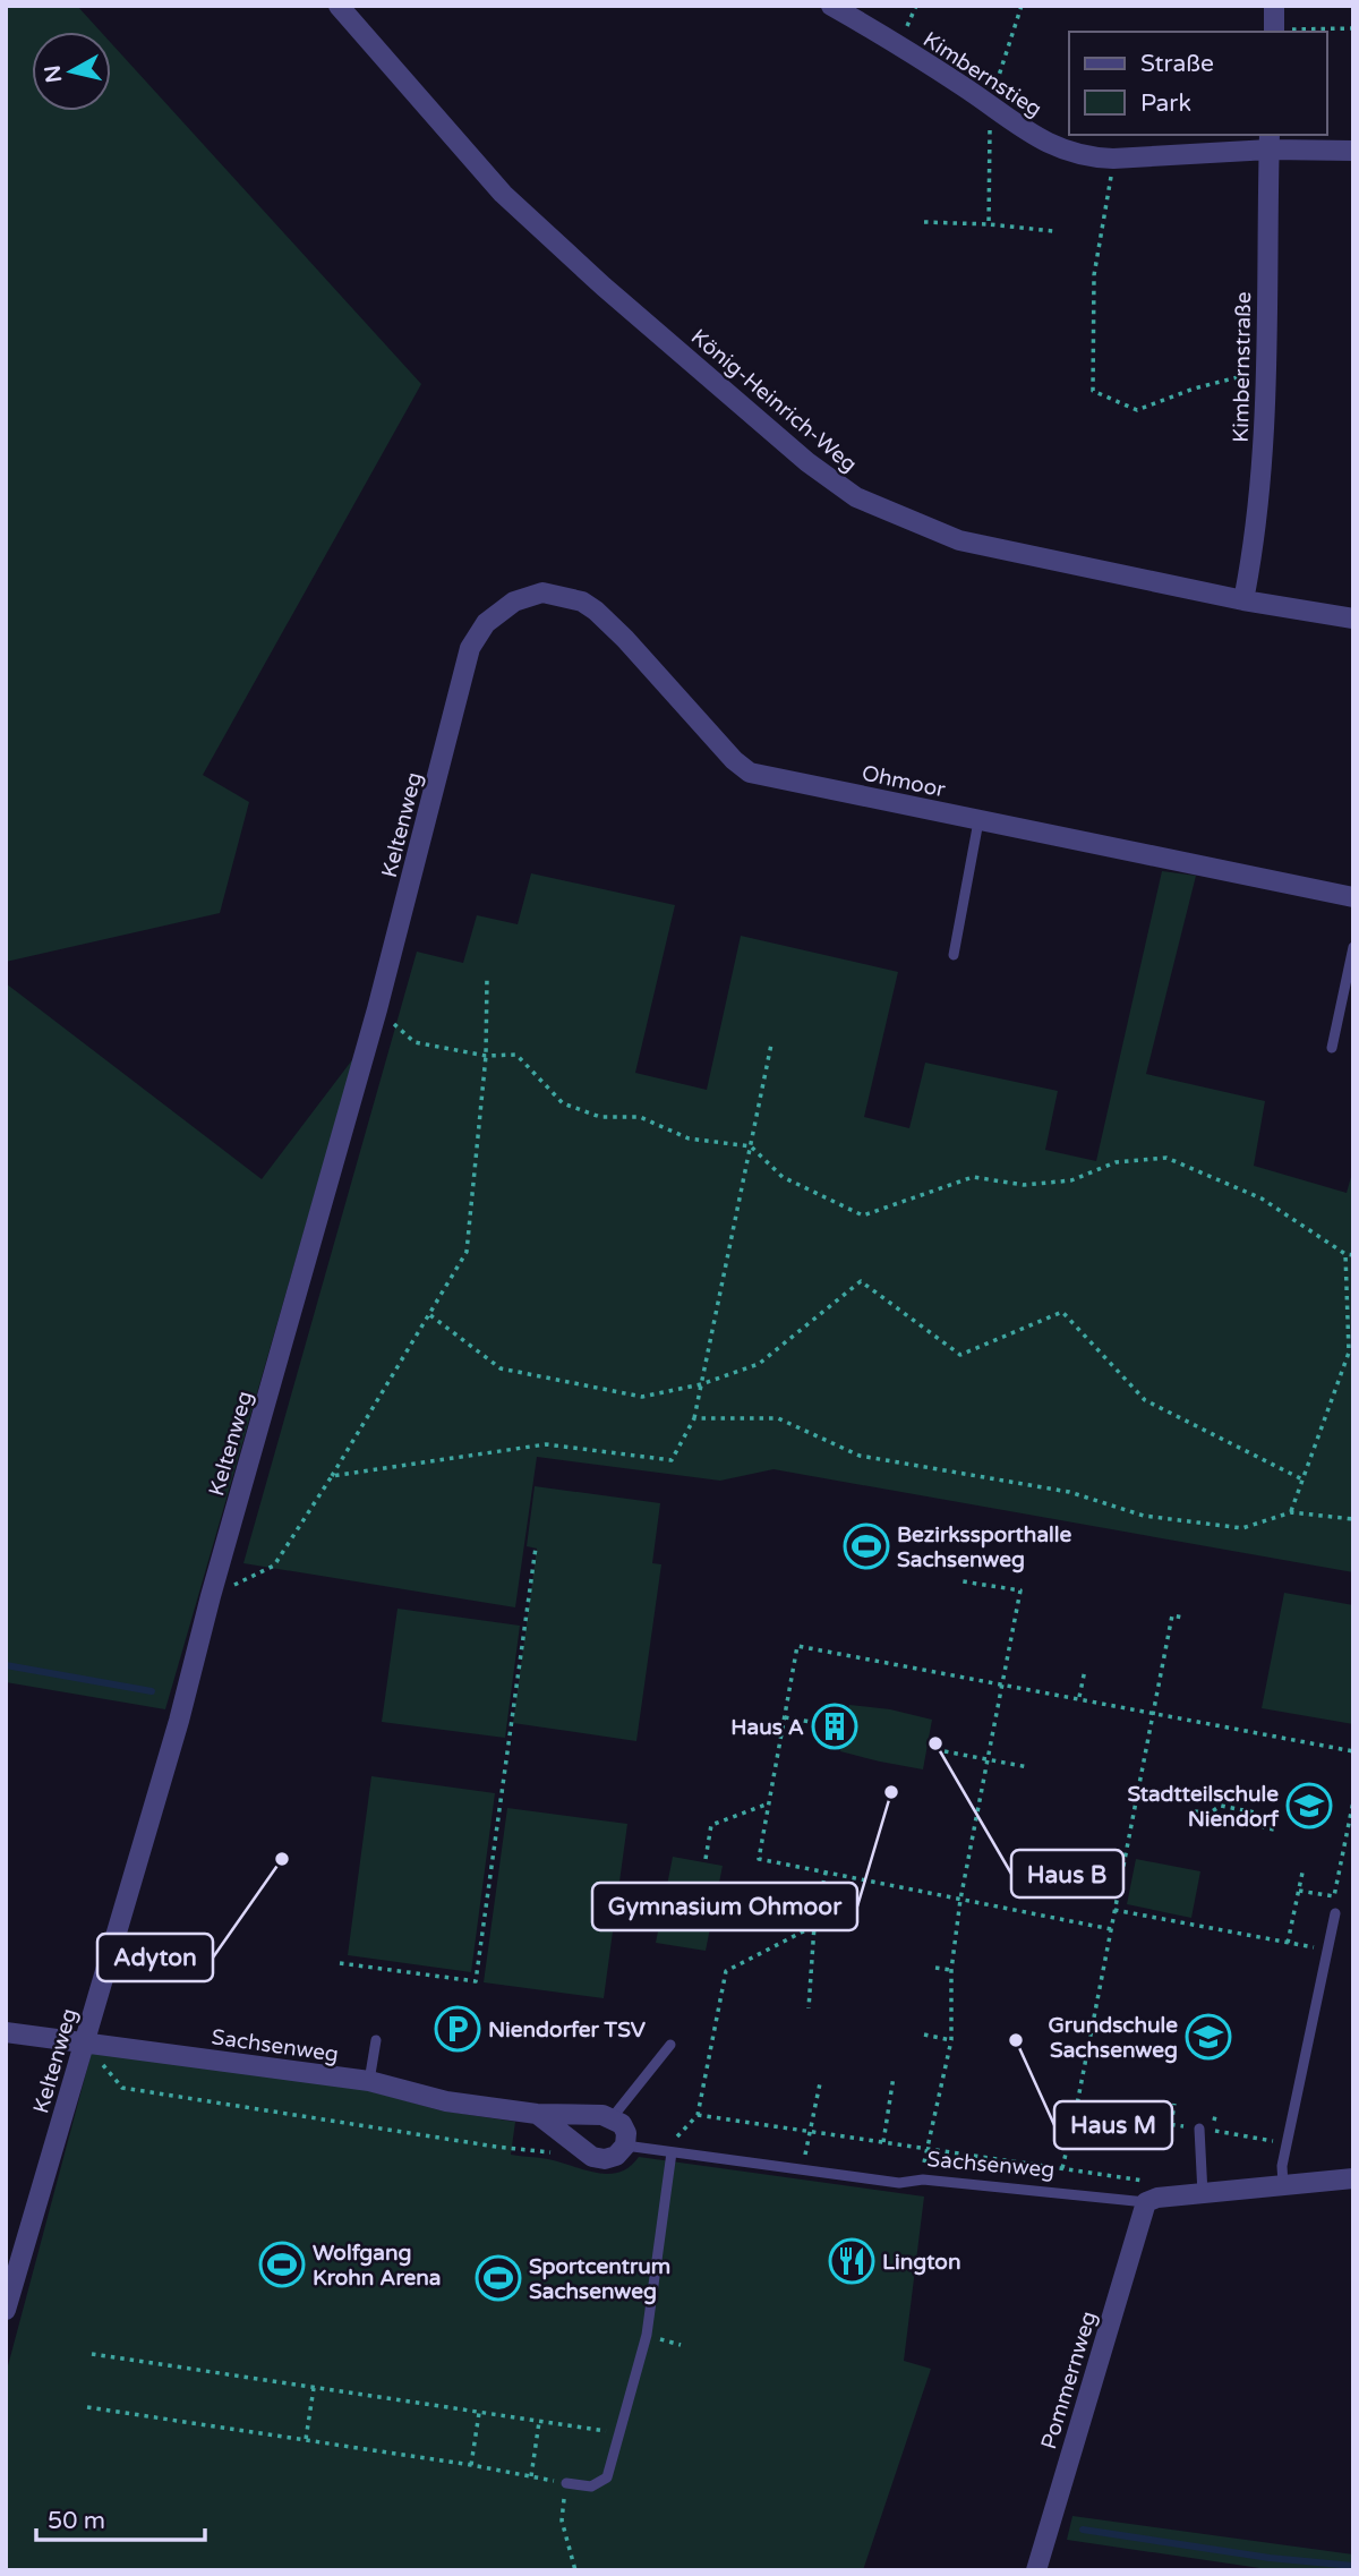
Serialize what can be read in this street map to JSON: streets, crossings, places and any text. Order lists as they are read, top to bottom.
{
  "streets": {
    "street": [
      "Kimbernstieg",
      "Kimbernstraße",
      "König-Heinrich-Weg",
      "Ohmoor",
      "Keltenweg",
      "Sachsenweg",
      "Pommernweg"
    ]
  },
  "crossings": [
    ["Kimbernstieg", "Kimbernstraße"],
    ["Kimbernstraße", "König-Heinrich-Weg"],
    ["Ohmoor", "Keltenweg"],
    ["Keltenweg", "Sachsenweg"],
    ["Sachsenweg", "Pommernweg"]
  ],
  "places": {
    "sports": ["Bezirkssporthalle Sachsenweg", "Wolfgang Krohn Arena", "Sportcentrum Sachsenweg"],
    "building": ["Haus A"],
    "other": [
      "Haus B",
      "Gymnasium Ohmoor",
      "Adyton",
      "Haus M"
    ],
    "school or university": ["Stadtteilschule Niendorf", "Grundschule Sachsenweg"],
    "parking": ["Niendorfer TSV"],
    "restaurant": ["Lington"]
  },
  "legend": ["Straße", "Park"],
  "scale_bar": "50 m",
  "north": "left"
}
